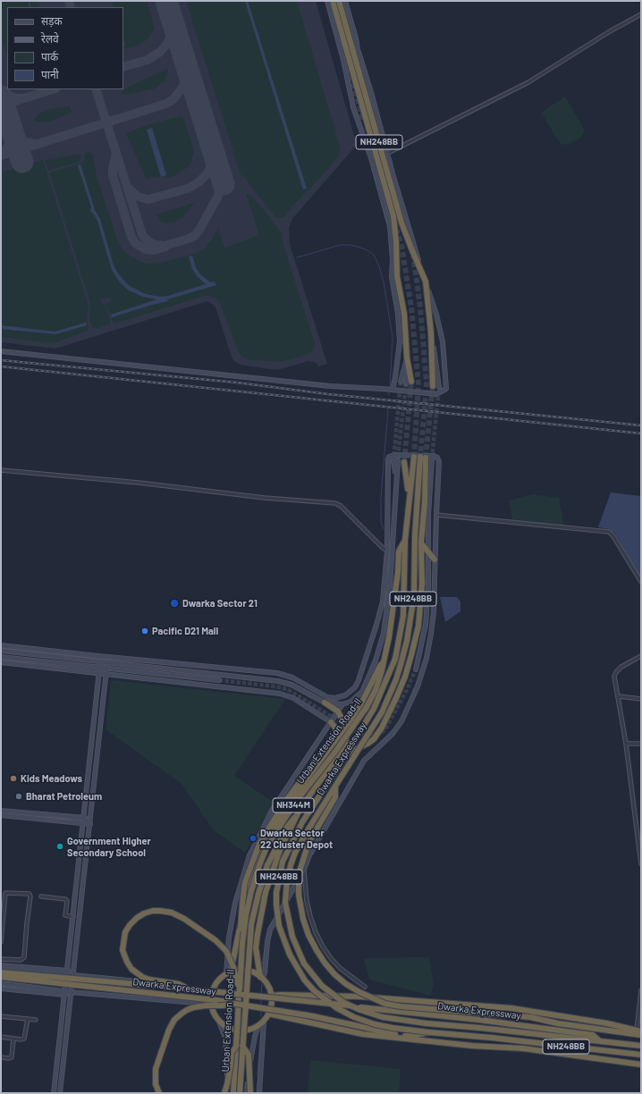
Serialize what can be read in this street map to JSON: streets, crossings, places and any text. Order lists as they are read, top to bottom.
{
  "streets": {
    "highway": [
      "NH248BB",
      "Urban Extension Road-II",
      "Dwarka Expressway",
      "NH344M"
    ]
  },
  "crossings": [
    ["NH248BB", "Urban Extension Road-II"],
    ["NH248BB", "Dwarka Expressway"],
    ["Urban Extension Road-II", "Dwarka Expressway"]
  ],
  "places": [
    "Dwarka Sector 21",
    "Pacific D21 Mall",
    "Kids Meadows",
    "Bharat Petroleum",
    "Dwarka Sector 22 Cluster Depot",
    "Government Higher Secondary School"
  ],
  "legend": [
    "सड़क",
    "रेलवे",
    "पार्क",
    "पानी"
  ]
}
